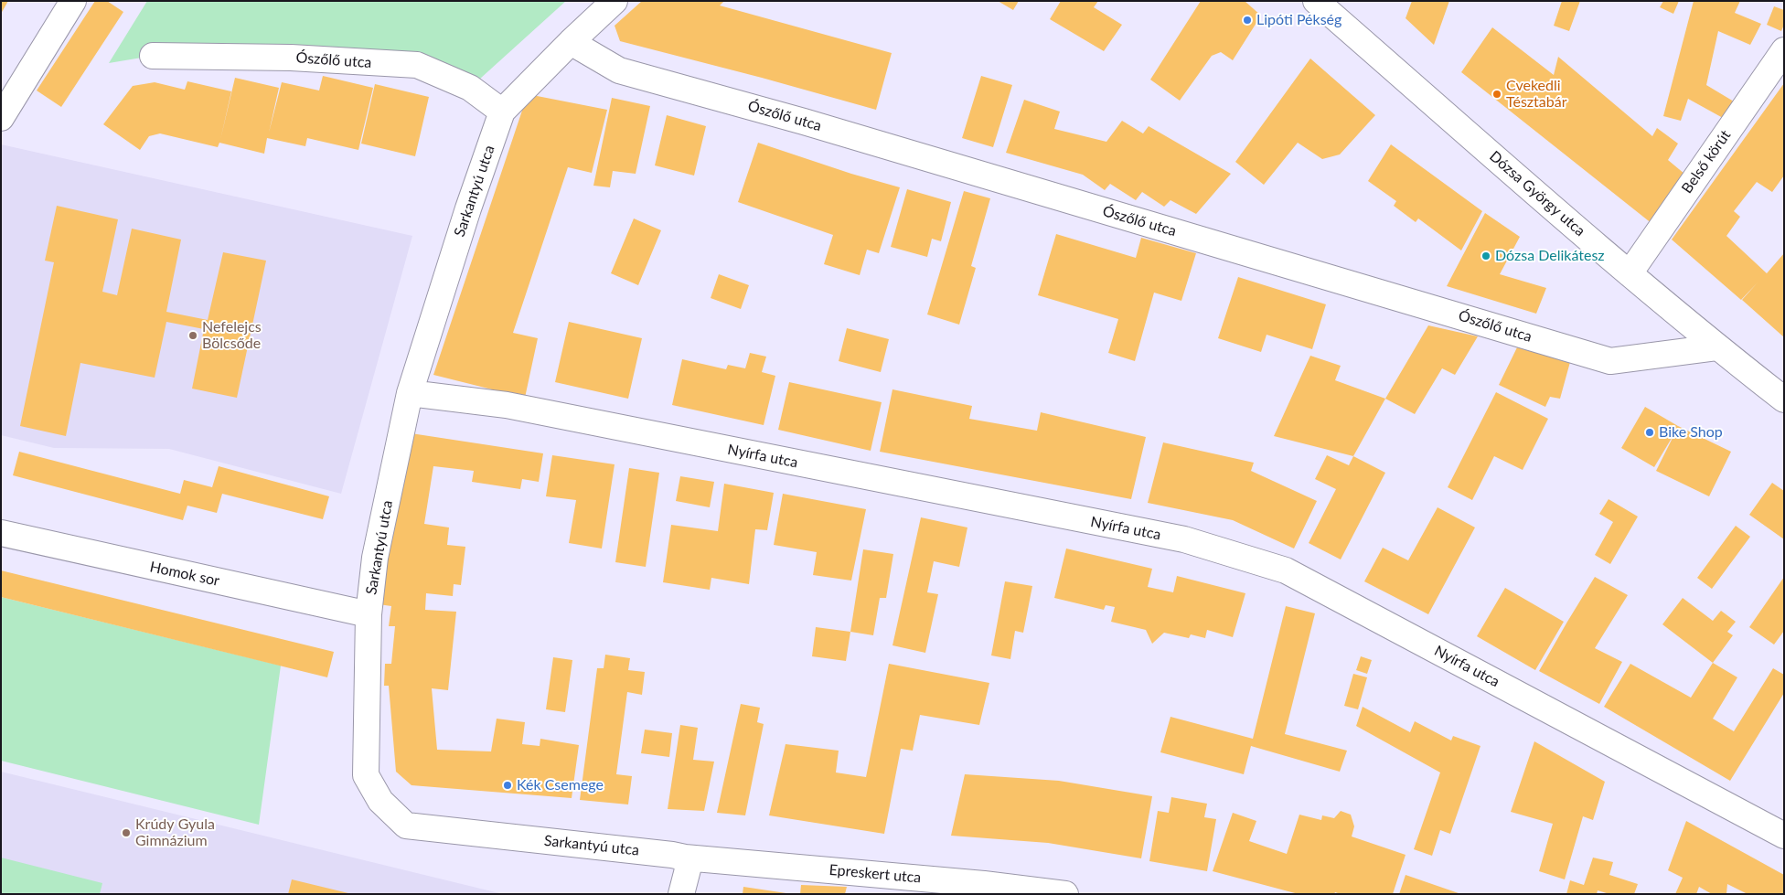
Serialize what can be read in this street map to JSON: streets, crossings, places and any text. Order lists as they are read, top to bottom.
{
  "streets": {
    "street": [
      "Ószőlő utca",
      "Belső körút",
      "Sarkantyú utca",
      "Dózsa György utca",
      "Nyírfa utca",
      "Homok sor",
      "Epreskert utca"
    ]
  },
  "crossings": [
    ["Ószőlő utca", "Sarkantyú utca"],
    ["Ószőlő utca", "Dózsa György utca"],
    ["Belső körút", "Dózsa György utca"],
    ["Sarkantyú utca", "Nyírfa utca"],
    ["Sarkantyú utca", "Homok sor"],
    ["Sarkantyú utca", "Epreskert utca"]
  ],
  "places": [
    "Lipóti Pékség",
    "Cvekedli Tésztabár",
    "Dózsa Delikátesz",
    "Nefelejcs Bölcsőde",
    "Bike Shop",
    "Kék Csemege",
    "Krúdy Gyula Gimnázium"
  ]
}
